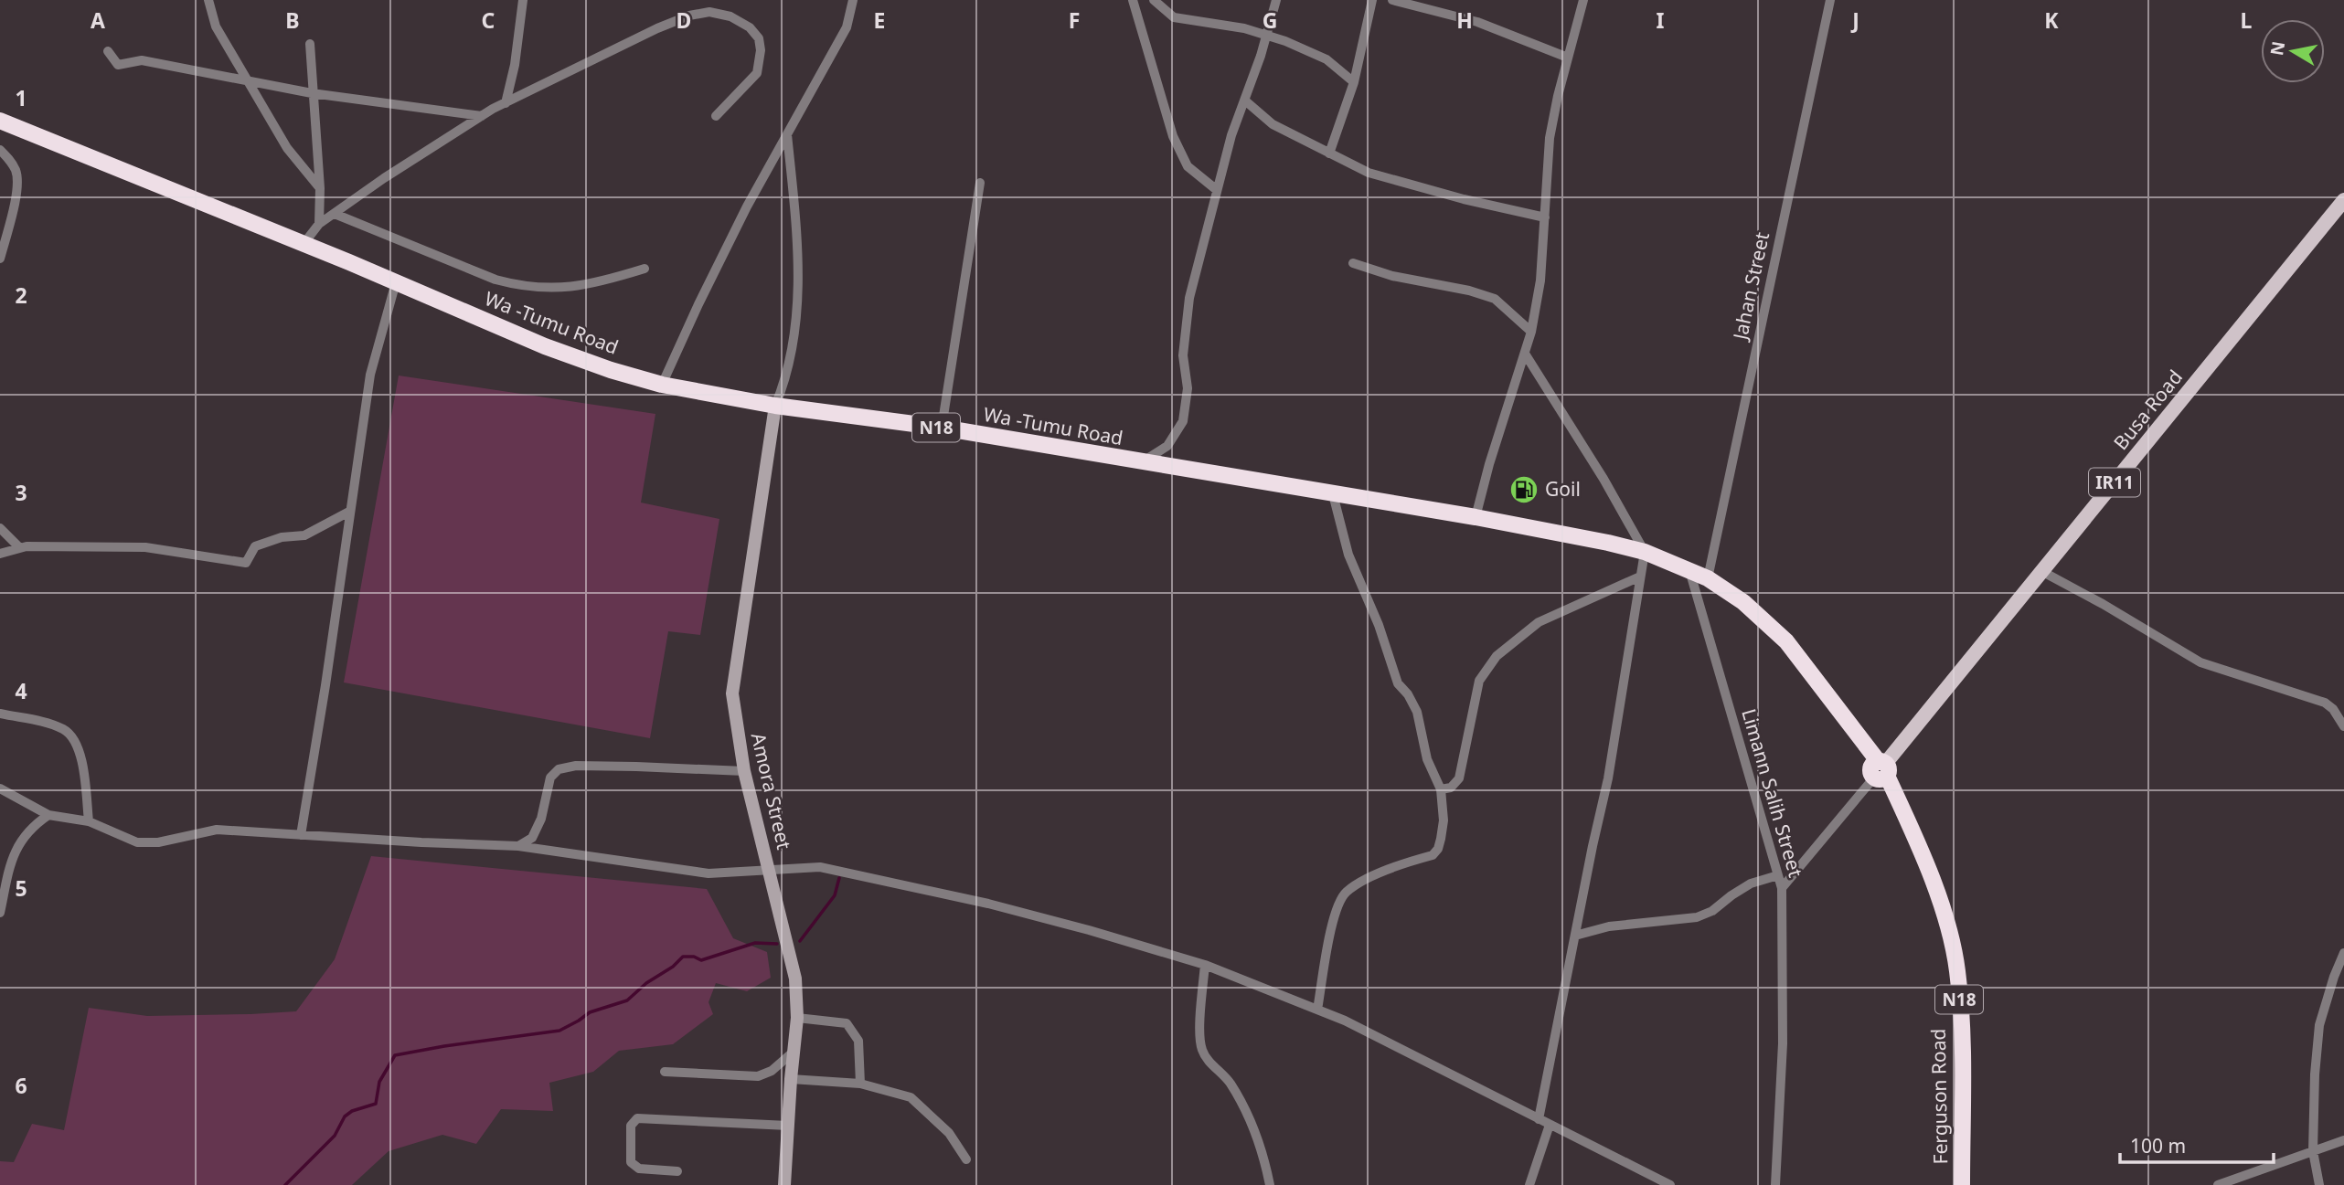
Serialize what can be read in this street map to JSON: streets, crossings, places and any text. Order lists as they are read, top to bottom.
{
  "streets": {
    "highway": ["Wa -Tumu Road", "N18", "Ferguson Road"],
    "main road": ["Busa Road", "IR11"],
    "street": ["Jahan Street", "Amora Street", "Limann Salih Street"]
  },
  "crossings": [
    ["Jahan Street", "Wa -Tumu Road"],
    ["Wa -Tumu Road", "Busa Road"],
    ["Wa -Tumu Road", "Amora Street"],
    ["Wa -Tumu Road", "Limann Salih Street"],
    ["Wa -Tumu Road", "Ferguson Road"],
    ["Busa Road", "Ferguson Road"]
  ],
  "places": {
    "fuel station": ["Goil"]
  },
  "scale_bar": "100 m",
  "north": "left",
  "grid": {
    "columns": [
      "A",
      "B",
      "C",
      "D",
      "E",
      "F",
      "G",
      "H",
      "I",
      "J",
      "K",
      "L"
    ],
    "rows": [
      "1",
      "2",
      "3",
      "4",
      "5",
      "6"
    ]
  }
}
